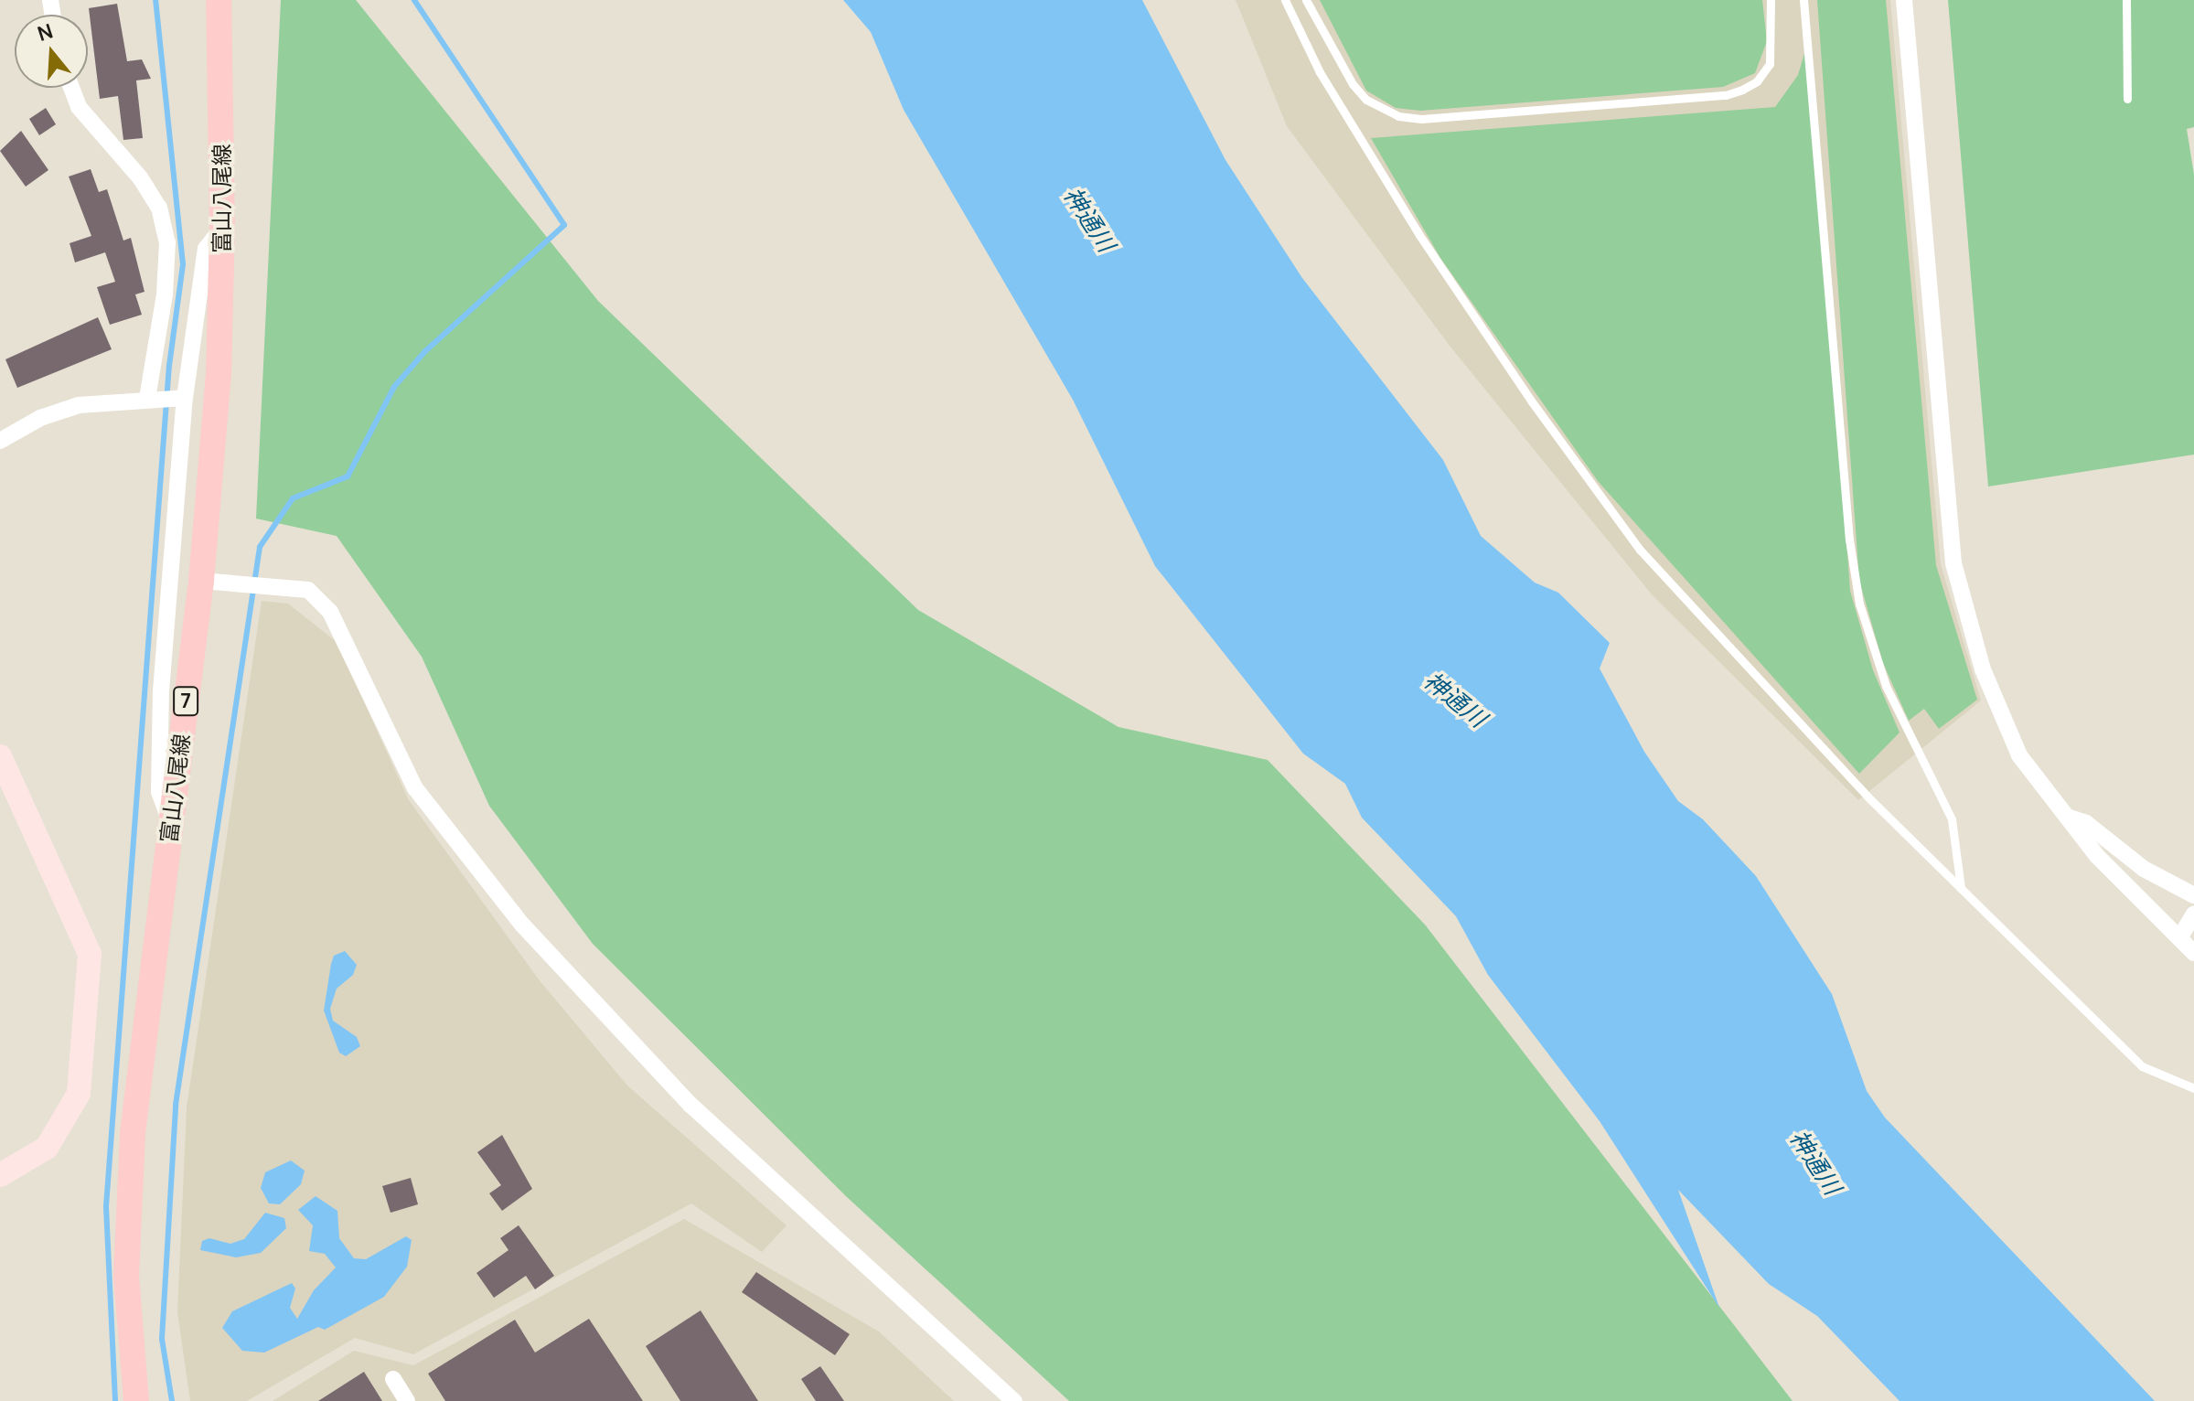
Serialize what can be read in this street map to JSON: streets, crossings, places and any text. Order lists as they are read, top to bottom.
{
  "streets": {
    "main road": ["富山八尾線", "7"]
  },
  "water": ["神通川"],
  "north": "top"
}
